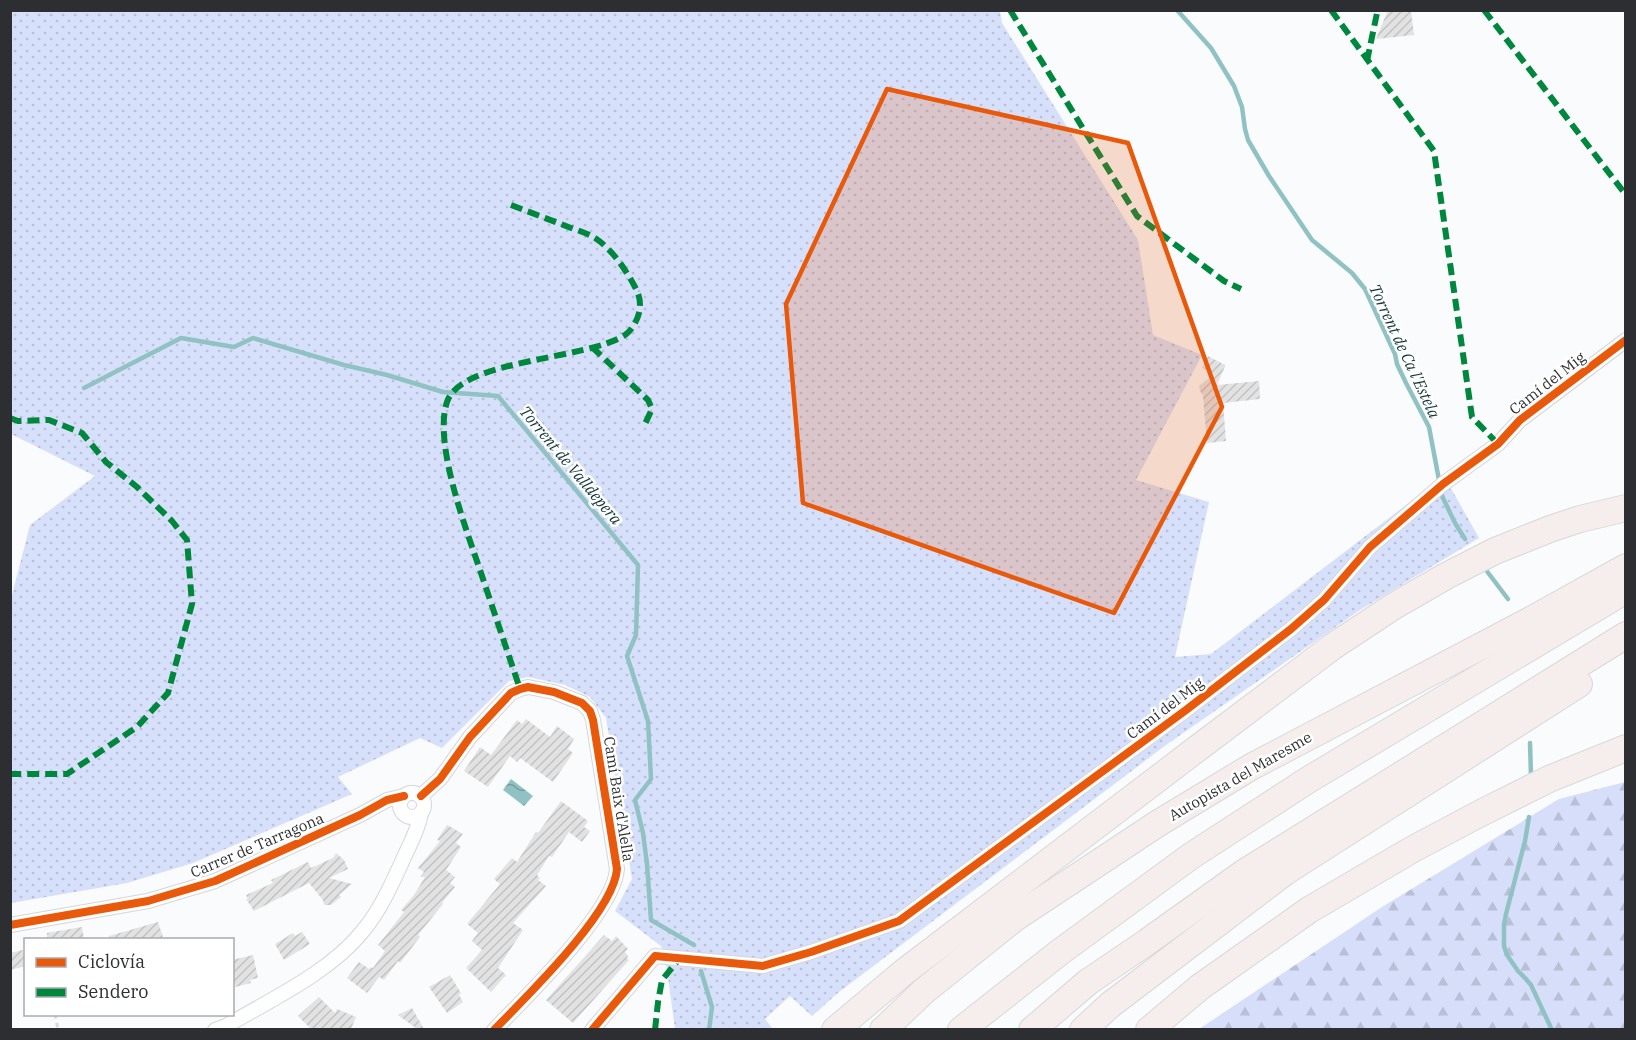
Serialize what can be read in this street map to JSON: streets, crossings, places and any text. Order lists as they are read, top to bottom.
{
  "streets": {
    "highway": ["Autopista del Maresme"],
    "street": ["Camí del Mig", "Camí Baix d'Alella", "Carrer de Tarragona"]
  },
  "crossings": [
    ["Camí Baix d'Alella", "Carrer de Tarragona"]
  ],
  "water": ["Torrent de Ca l'Estela", "Torrent de Valldepera"],
  "legend": ["Ciclovía", "Sendero"]
}
